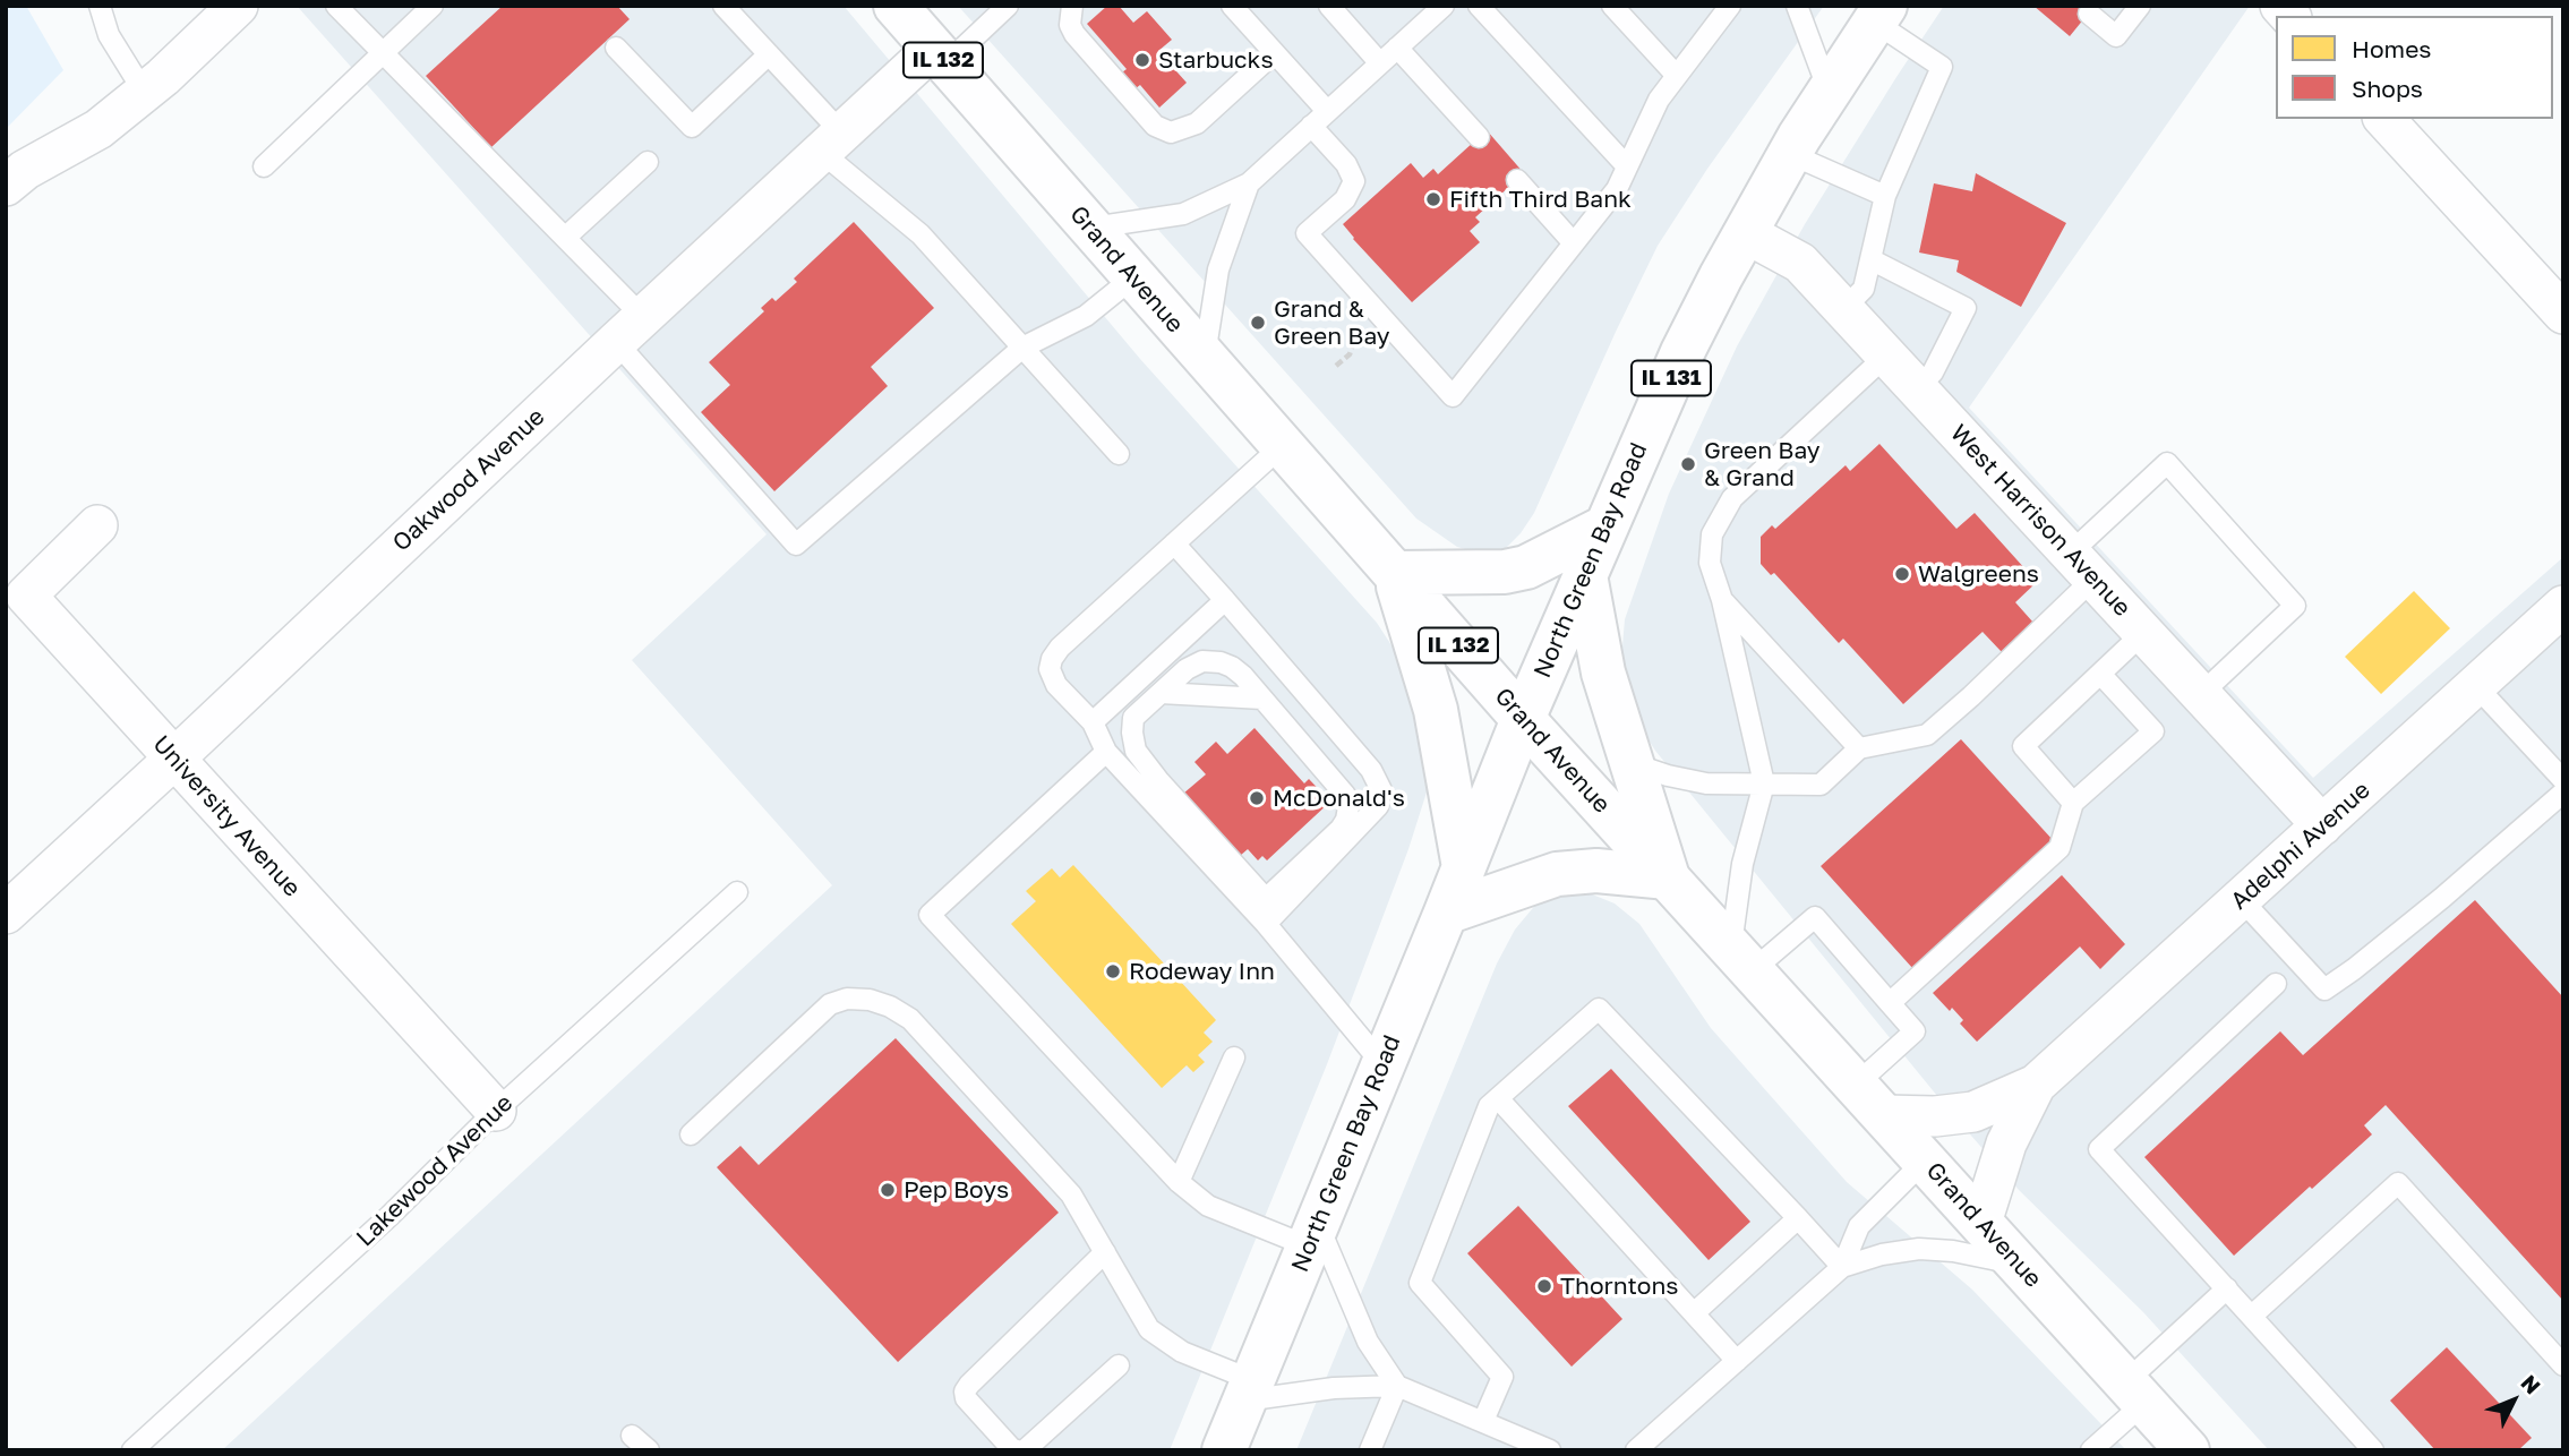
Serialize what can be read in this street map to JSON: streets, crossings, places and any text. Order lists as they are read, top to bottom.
{
  "streets": {
    "main road": [
      "IL 132",
      "Grand Avenue",
      "IL 131",
      "North Green Bay Road"
    ],
    "street": [
      "Oakwood Avenue",
      "West Harrison Avenue",
      "University Avenue",
      "Adelphi Avenue"
    ],
    "lane": ["Lakewood Avenue"]
  },
  "crossings": [
    ["Grand Avenue", "Oakwood Avenue"],
    ["Grand Avenue", "North Green Bay Road"],
    ["Grand Avenue", "Adelphi Avenue"],
    ["Oakwood Avenue", "University Avenue"],
    ["West Harrison Avenue", "North Green Bay Road"],
    ["West Harrison Avenue", "Adelphi Avenue"],
    ["University Avenue", "Lakewood Avenue"]
  ],
  "places": [
    "Starbucks",
    "Fifth Third Bank",
    "Grand & Green Bay",
    "Green Bay & Grand",
    "Walgreens",
    "McDonald's",
    "Rodeway Inn",
    "Pep Boys",
    "Thorntons"
  ],
  "legend": ["Homes", "Shops"],
  "north": "top right"
}
